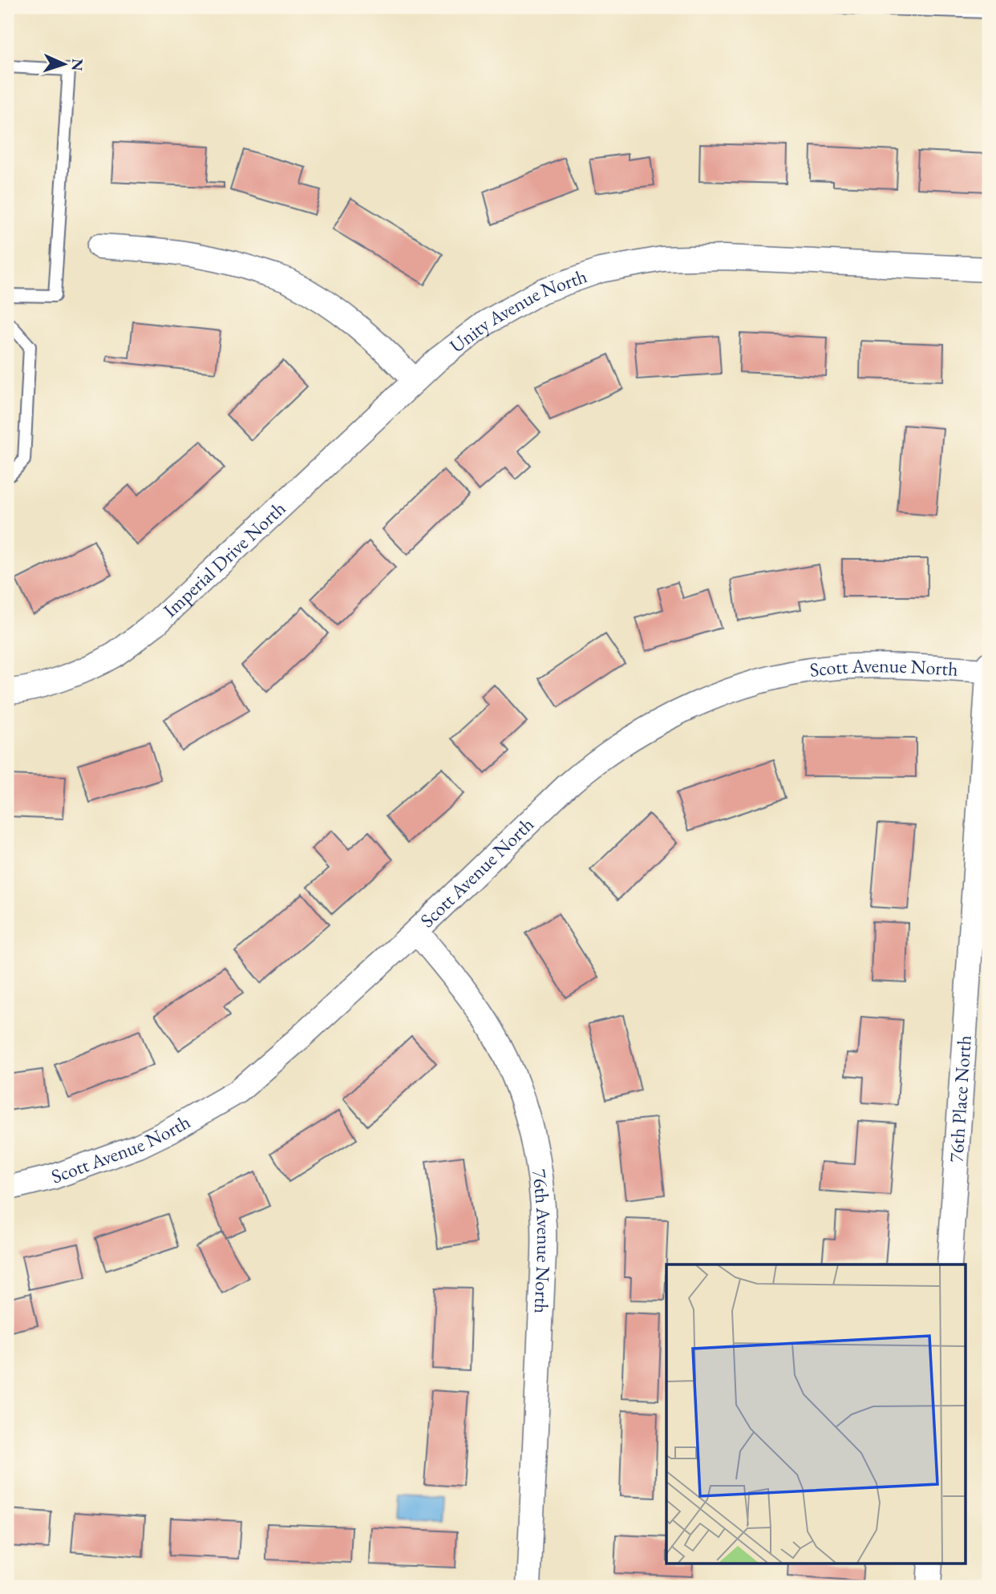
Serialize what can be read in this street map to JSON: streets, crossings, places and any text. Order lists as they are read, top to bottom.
{
  "streets": {
    "street": [
      "Unity Avenue North",
      "Imperial Drive North",
      "Scott Avenue North",
      "76th Place North",
      "76th Avenue North"
    ]
  },
  "crossings": [
    ["Unity Avenue North", "Imperial Drive North"],
    ["Scott Avenue North", "76th Place North"],
    ["Scott Avenue North", "76th Avenue North"]
  ],
  "north": "right"
}
